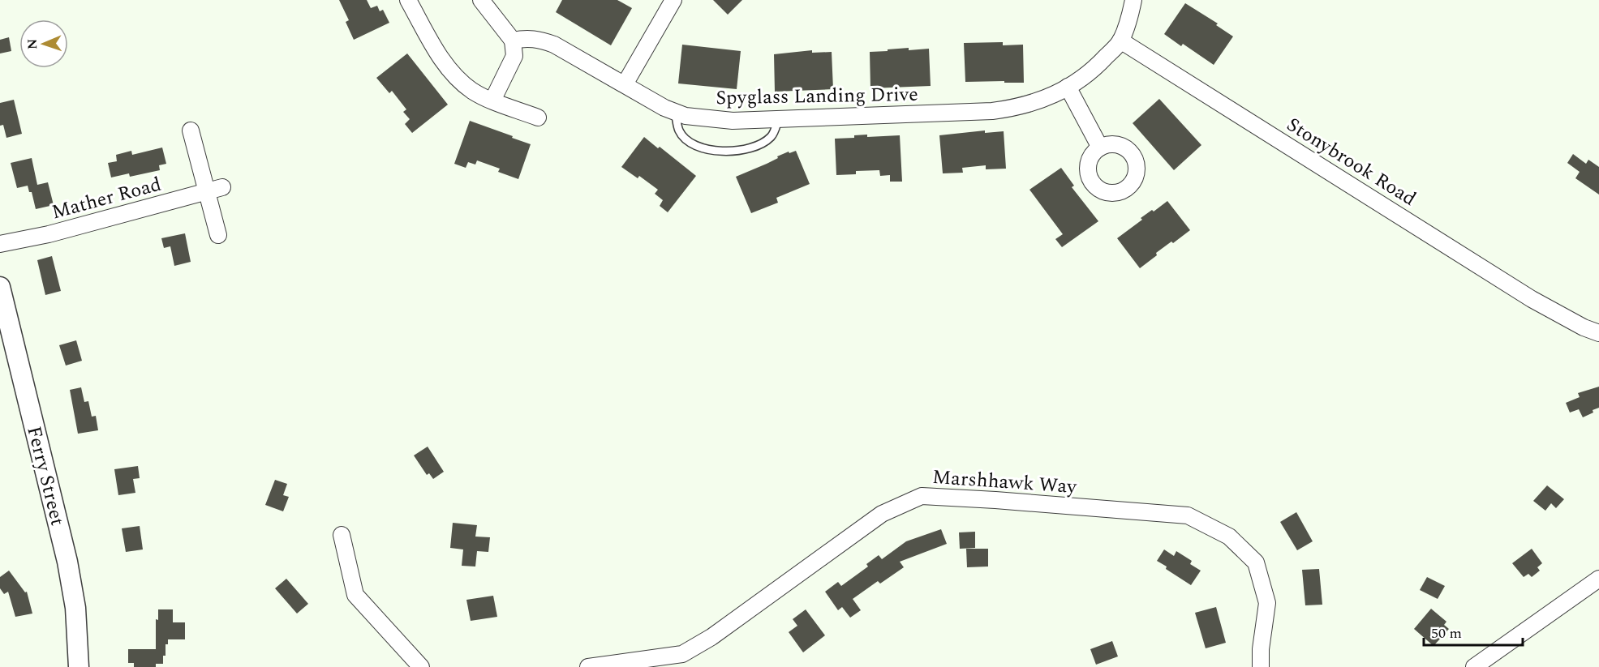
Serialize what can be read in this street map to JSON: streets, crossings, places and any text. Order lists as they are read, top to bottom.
{
  "streets": {
    "street": [
      "Spyglass Landing Drive",
      "Stonybrook Road",
      "Mather Road",
      "Ferry Street",
      "Marshhawk Way"
    ]
  },
  "crossings": [
    ["Spyglass Landing Drive", "Stonybrook Road"]
  ],
  "scale_bar": "50 m",
  "north": "left"
}
